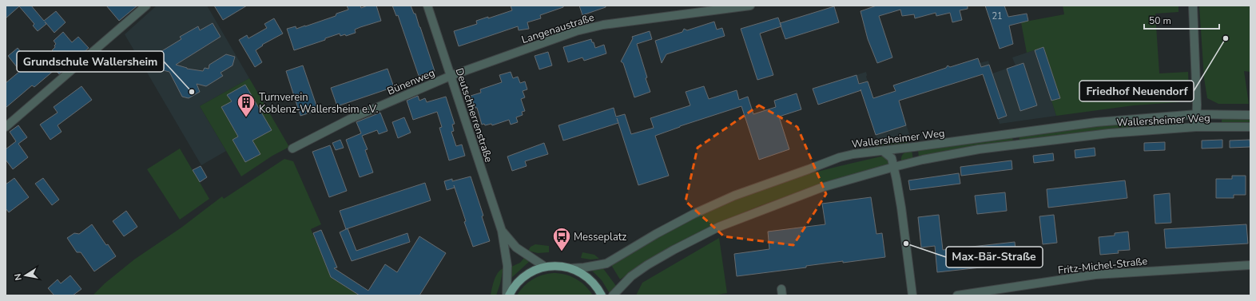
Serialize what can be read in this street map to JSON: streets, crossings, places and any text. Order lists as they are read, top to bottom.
{
  "streets": {
    "main road": ["Wallersheimer Weg"],
    "street": [
      "Langenaustraße",
      "Bünenweg",
      "Deutschherrenstraße",
      "Fritz-Michel-Straße"
    ]
  },
  "crossings": [
    ["Langenaustraße", "Bünenweg"],
    ["Langenaustraße", "Deutschherrenstraße"],
    ["Bünenweg", "Deutschherrenstraße"],
    ["Deutschherrenstraße", "Wallersheimer Weg"]
  ],
  "places": {
    "other": ["Friedhof Neuendorf", "Grundschule Wallersheim", "Max-Bär-Straße"],
    "building": ["Turnverein Koblenz-Wallersheim e.V."],
    "bus stop": ["Messeplatz"]
  },
  "house_numbers": ["21"],
  "scale_bar": "50 m",
  "north": "left"
}
